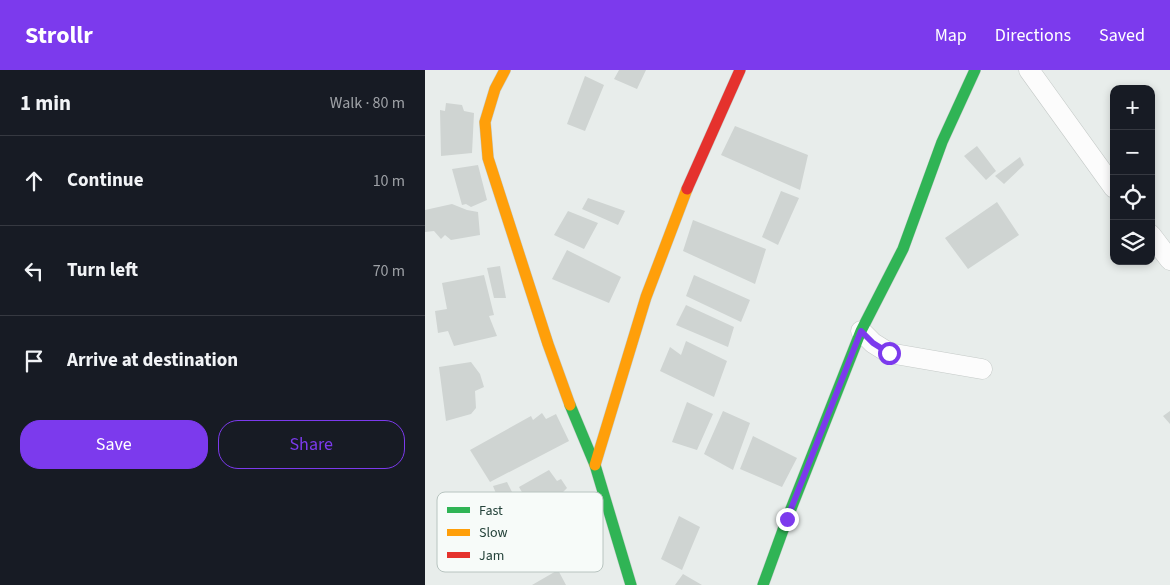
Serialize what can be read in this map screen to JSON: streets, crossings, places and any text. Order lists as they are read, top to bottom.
{
  "legend": ["Fast", "Slow", "Jam"],
  "page": {
    "header": "Strollr",
    "nav": ["Map", "Directions", "Saved"],
    "heading": ["1 min", "Walk · 80 m"],
    "map_buttons": ["+", "−"],
    "list": [
      ["Continue", "10 m"],
      ["Turn left", "70 m"],
      "Arrive at destination"
    ],
    "buttons": ["Save", "Share"]
  }
}
